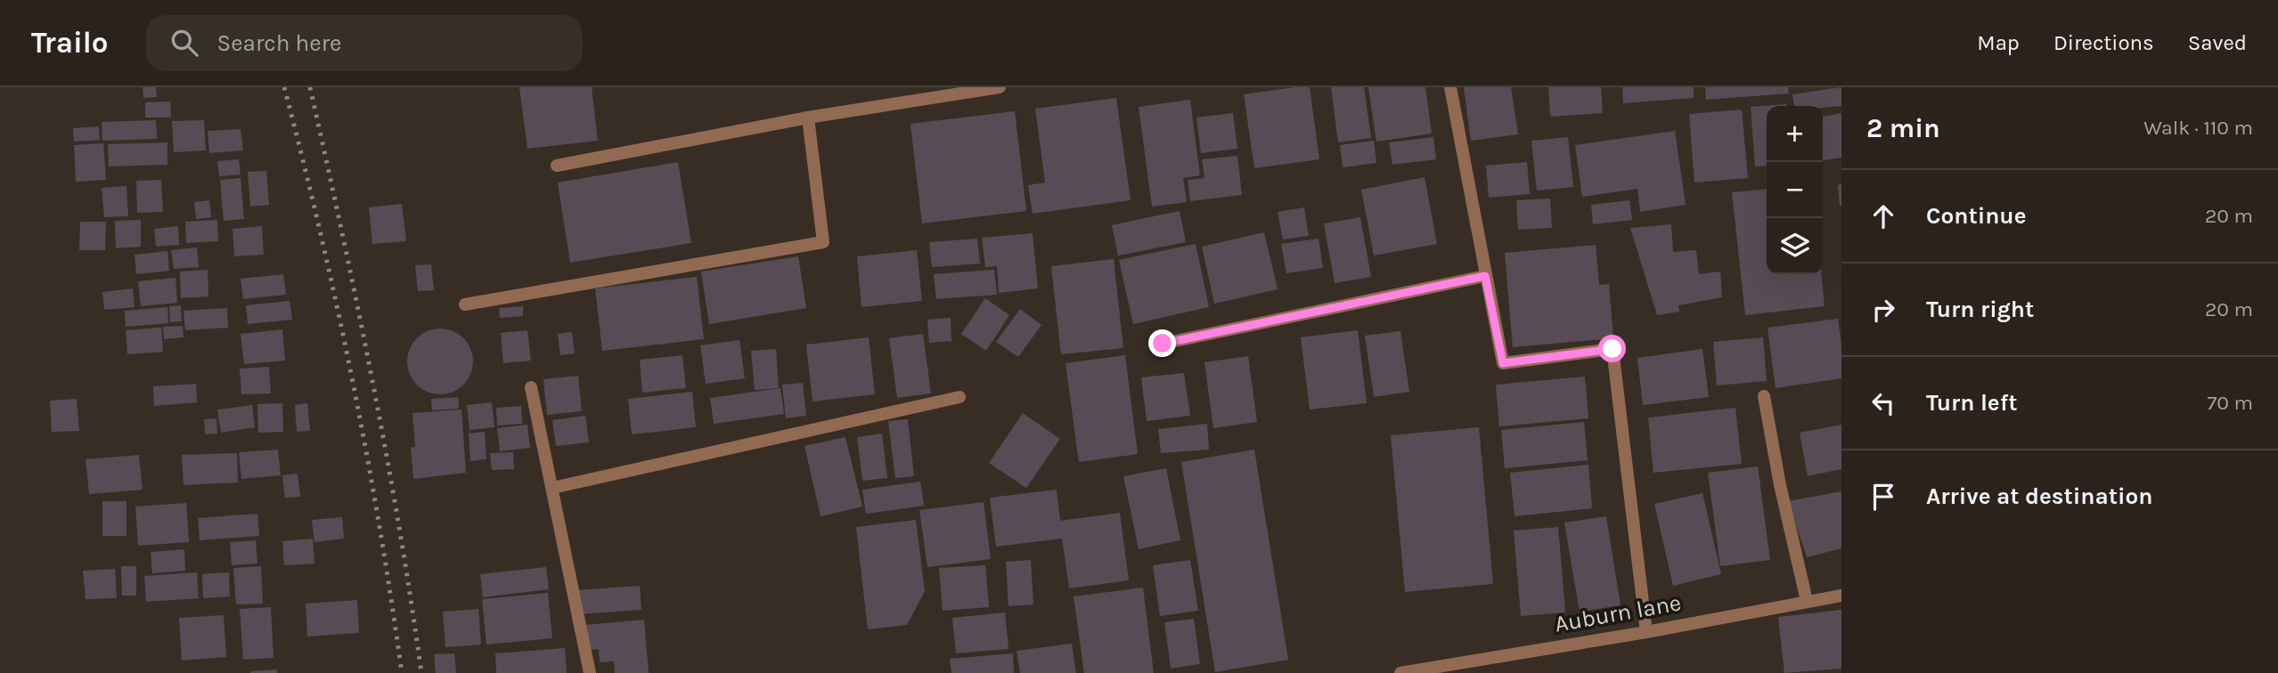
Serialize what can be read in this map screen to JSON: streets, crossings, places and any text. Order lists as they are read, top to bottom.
{
  "streets": {
    "street": ["Auburn lane"]
  },
  "page": {
    "header": "Trailo",
    "search": "Search here",
    "nav": ["Map", "Directions", "Saved"],
    "heading": ["2 min", "Walk · 110 m"],
    "map_buttons": ["+", "−"],
    "list": [
      ["Continue", "20 m"],
      ["Turn right", "20 m"],
      ["Turn left", "70 m"],
      "Arrive at destination"
    ]
  }
}
